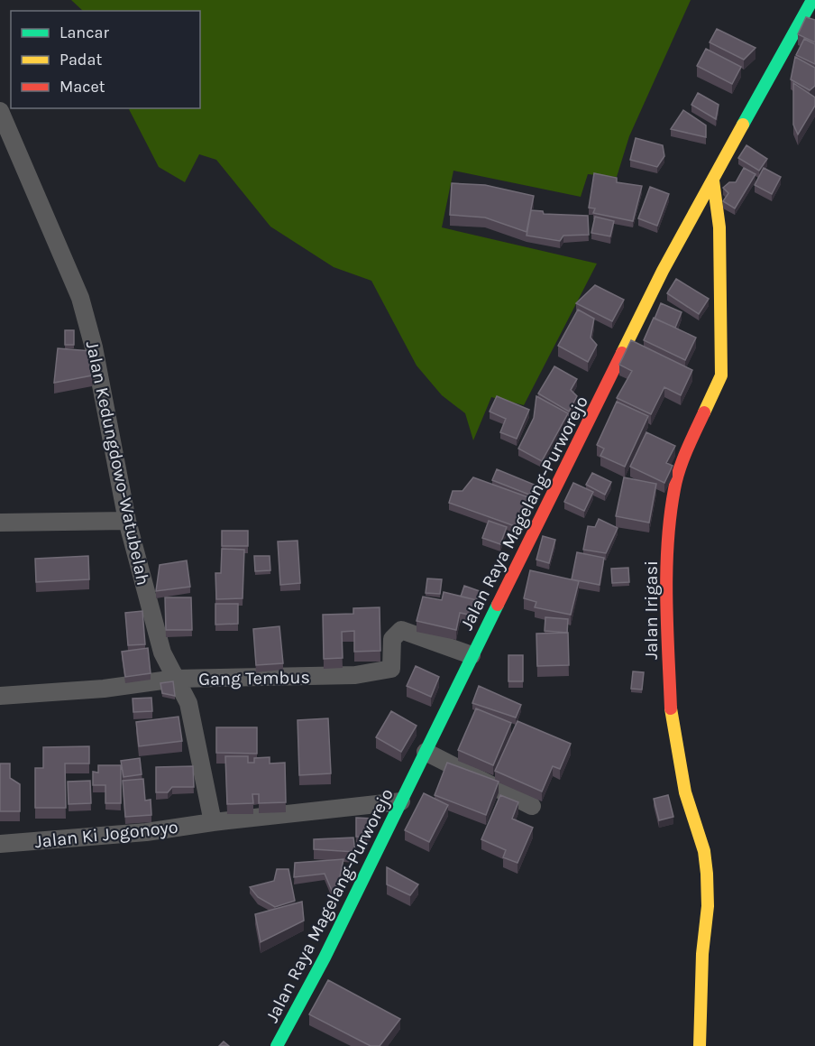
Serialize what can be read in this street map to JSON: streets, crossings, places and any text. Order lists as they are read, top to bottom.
{
  "streets": {
    "main road": ["Jalan Raya Magelang-Purworejo", "Jalan Irigasi"],
    "street": ["Jalan Kedungdowo-Watubelah", "Gang Tembus", "Jalan Ki Jogonoyo"]
  },
  "crossings": [
    ["Jalan Kedungdowo-Watubelah", "Gang Tembus"],
    ["Jalan Kedungdowo-Watubelah", "Jalan Ki Jogonoyo"],
    ["Jalan Raya Magelang-Purworejo", "Jalan Irigasi"],
    ["Jalan Raya Magelang-Purworejo", "Gang Tembus"],
    ["Jalan Raya Magelang-Purworejo", "Jalan Ki Jogonoyo"]
  ],
  "legend": ["Lancar", "Padat", "Macet"]
}
